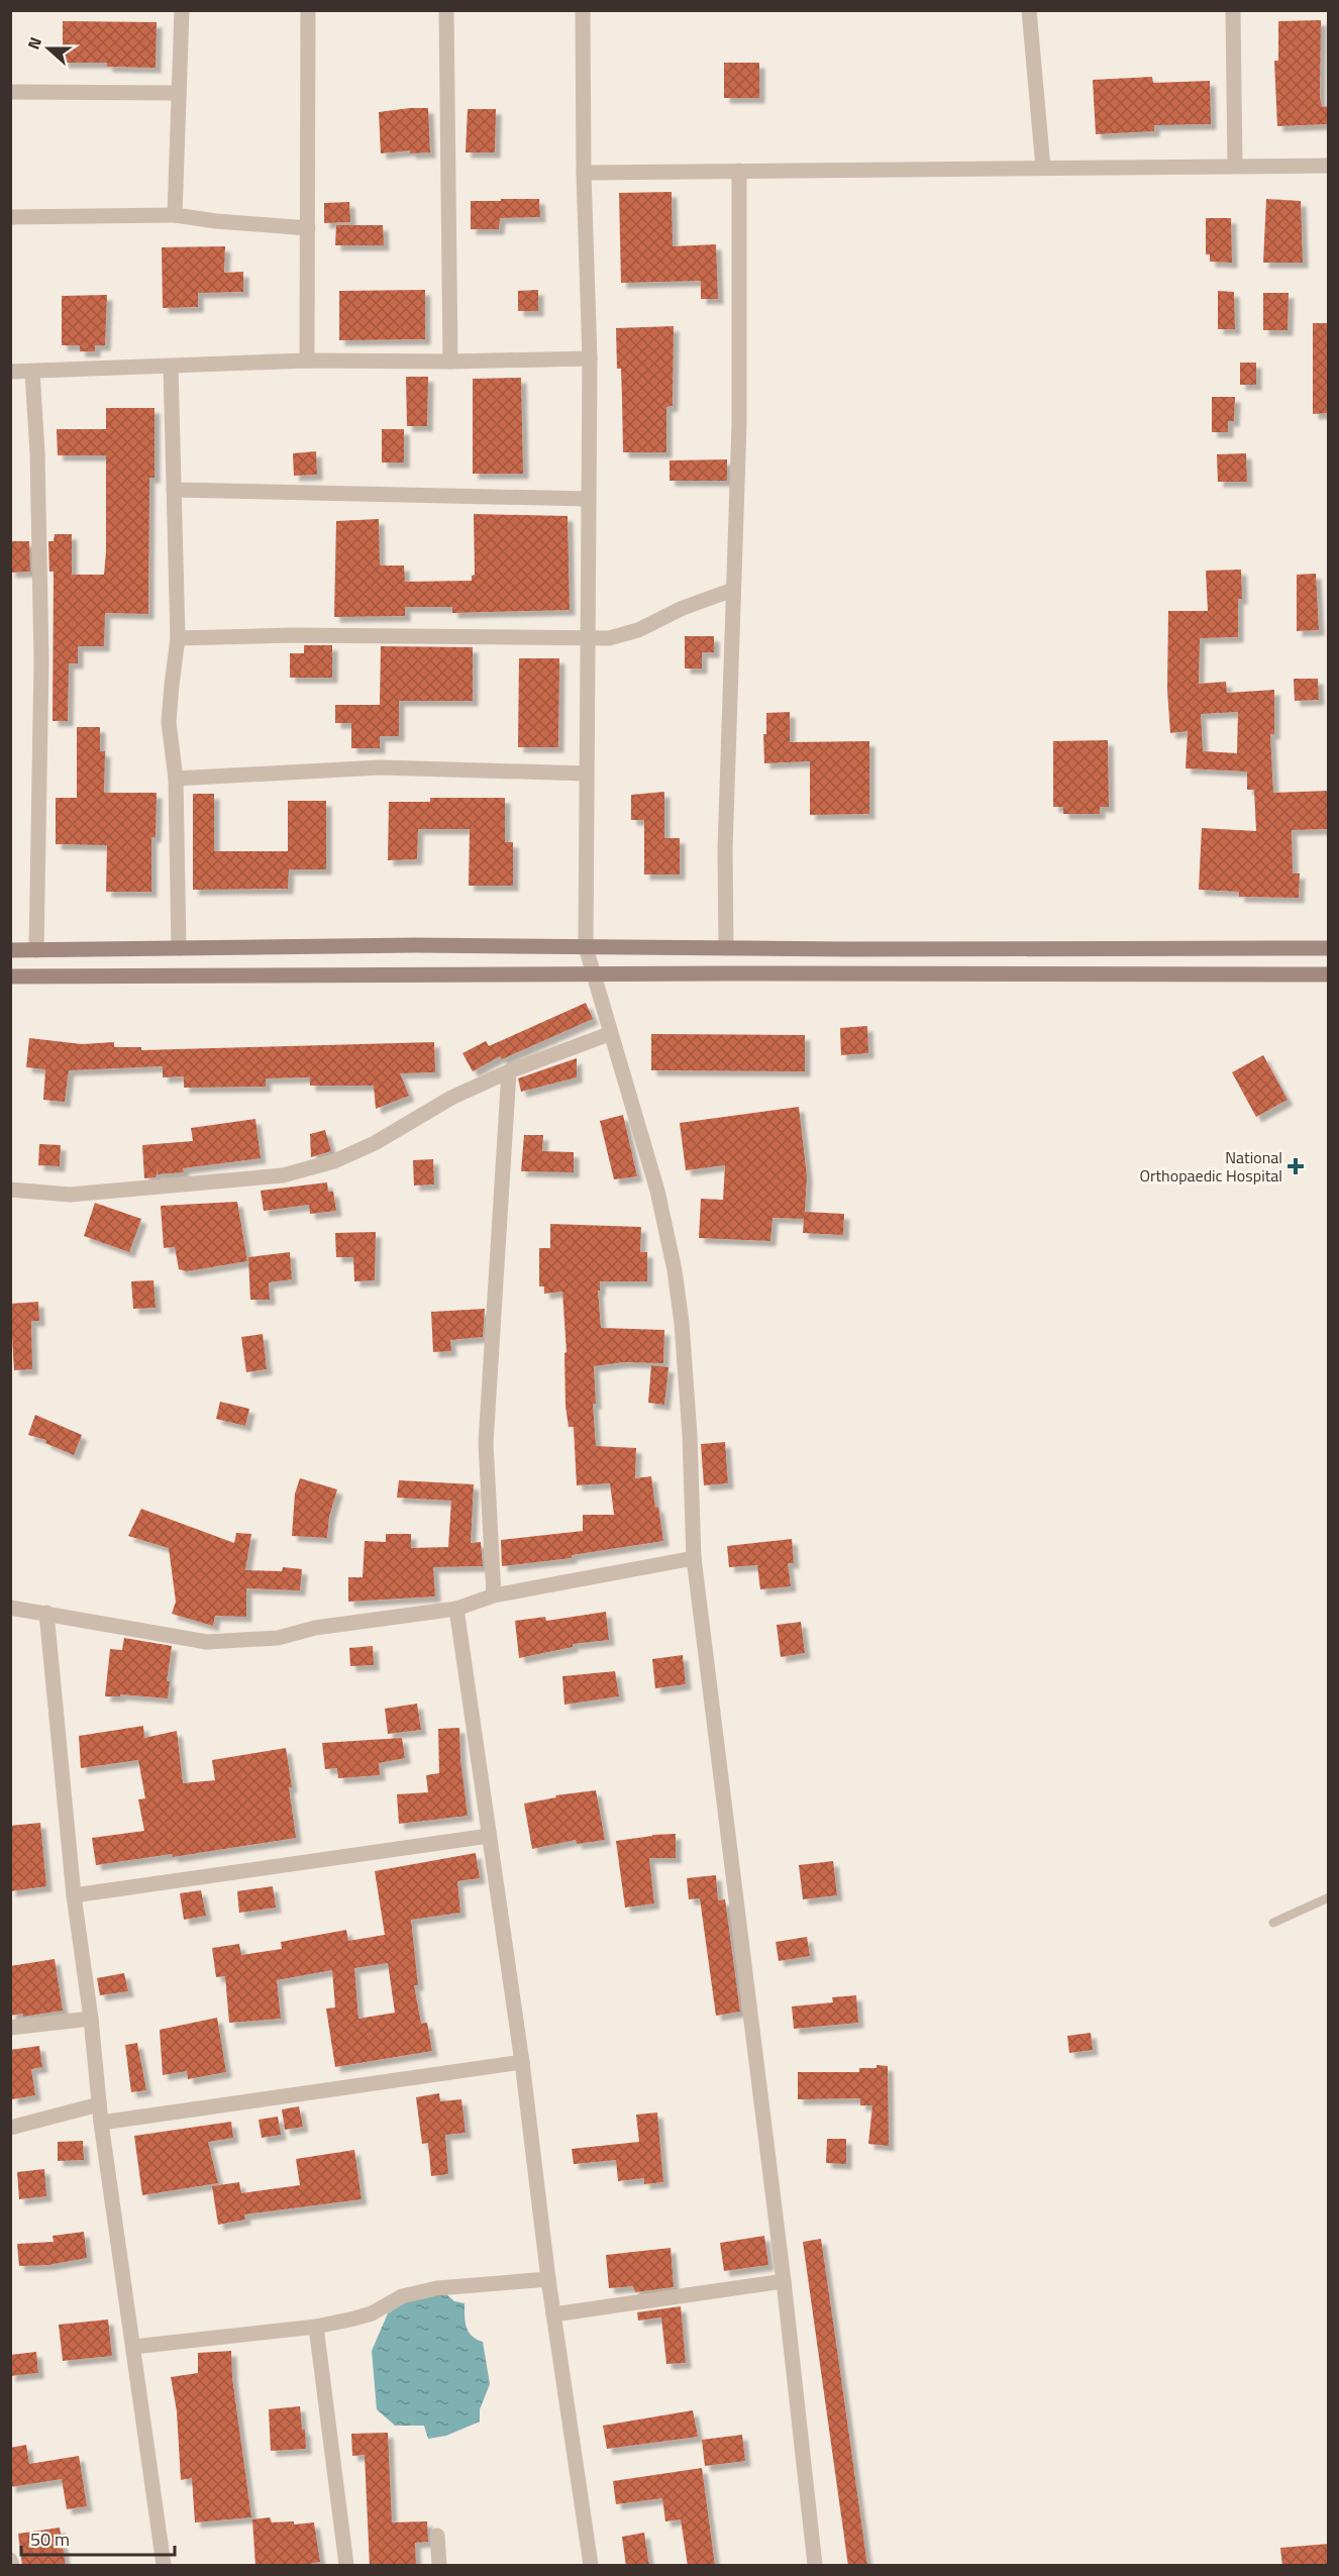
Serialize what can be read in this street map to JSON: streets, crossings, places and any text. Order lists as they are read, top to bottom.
{
  "places": {
    "health": ["National Orthopaedic Hospital"]
  },
  "scale_bar": "50 m",
  "north": "left"
}
